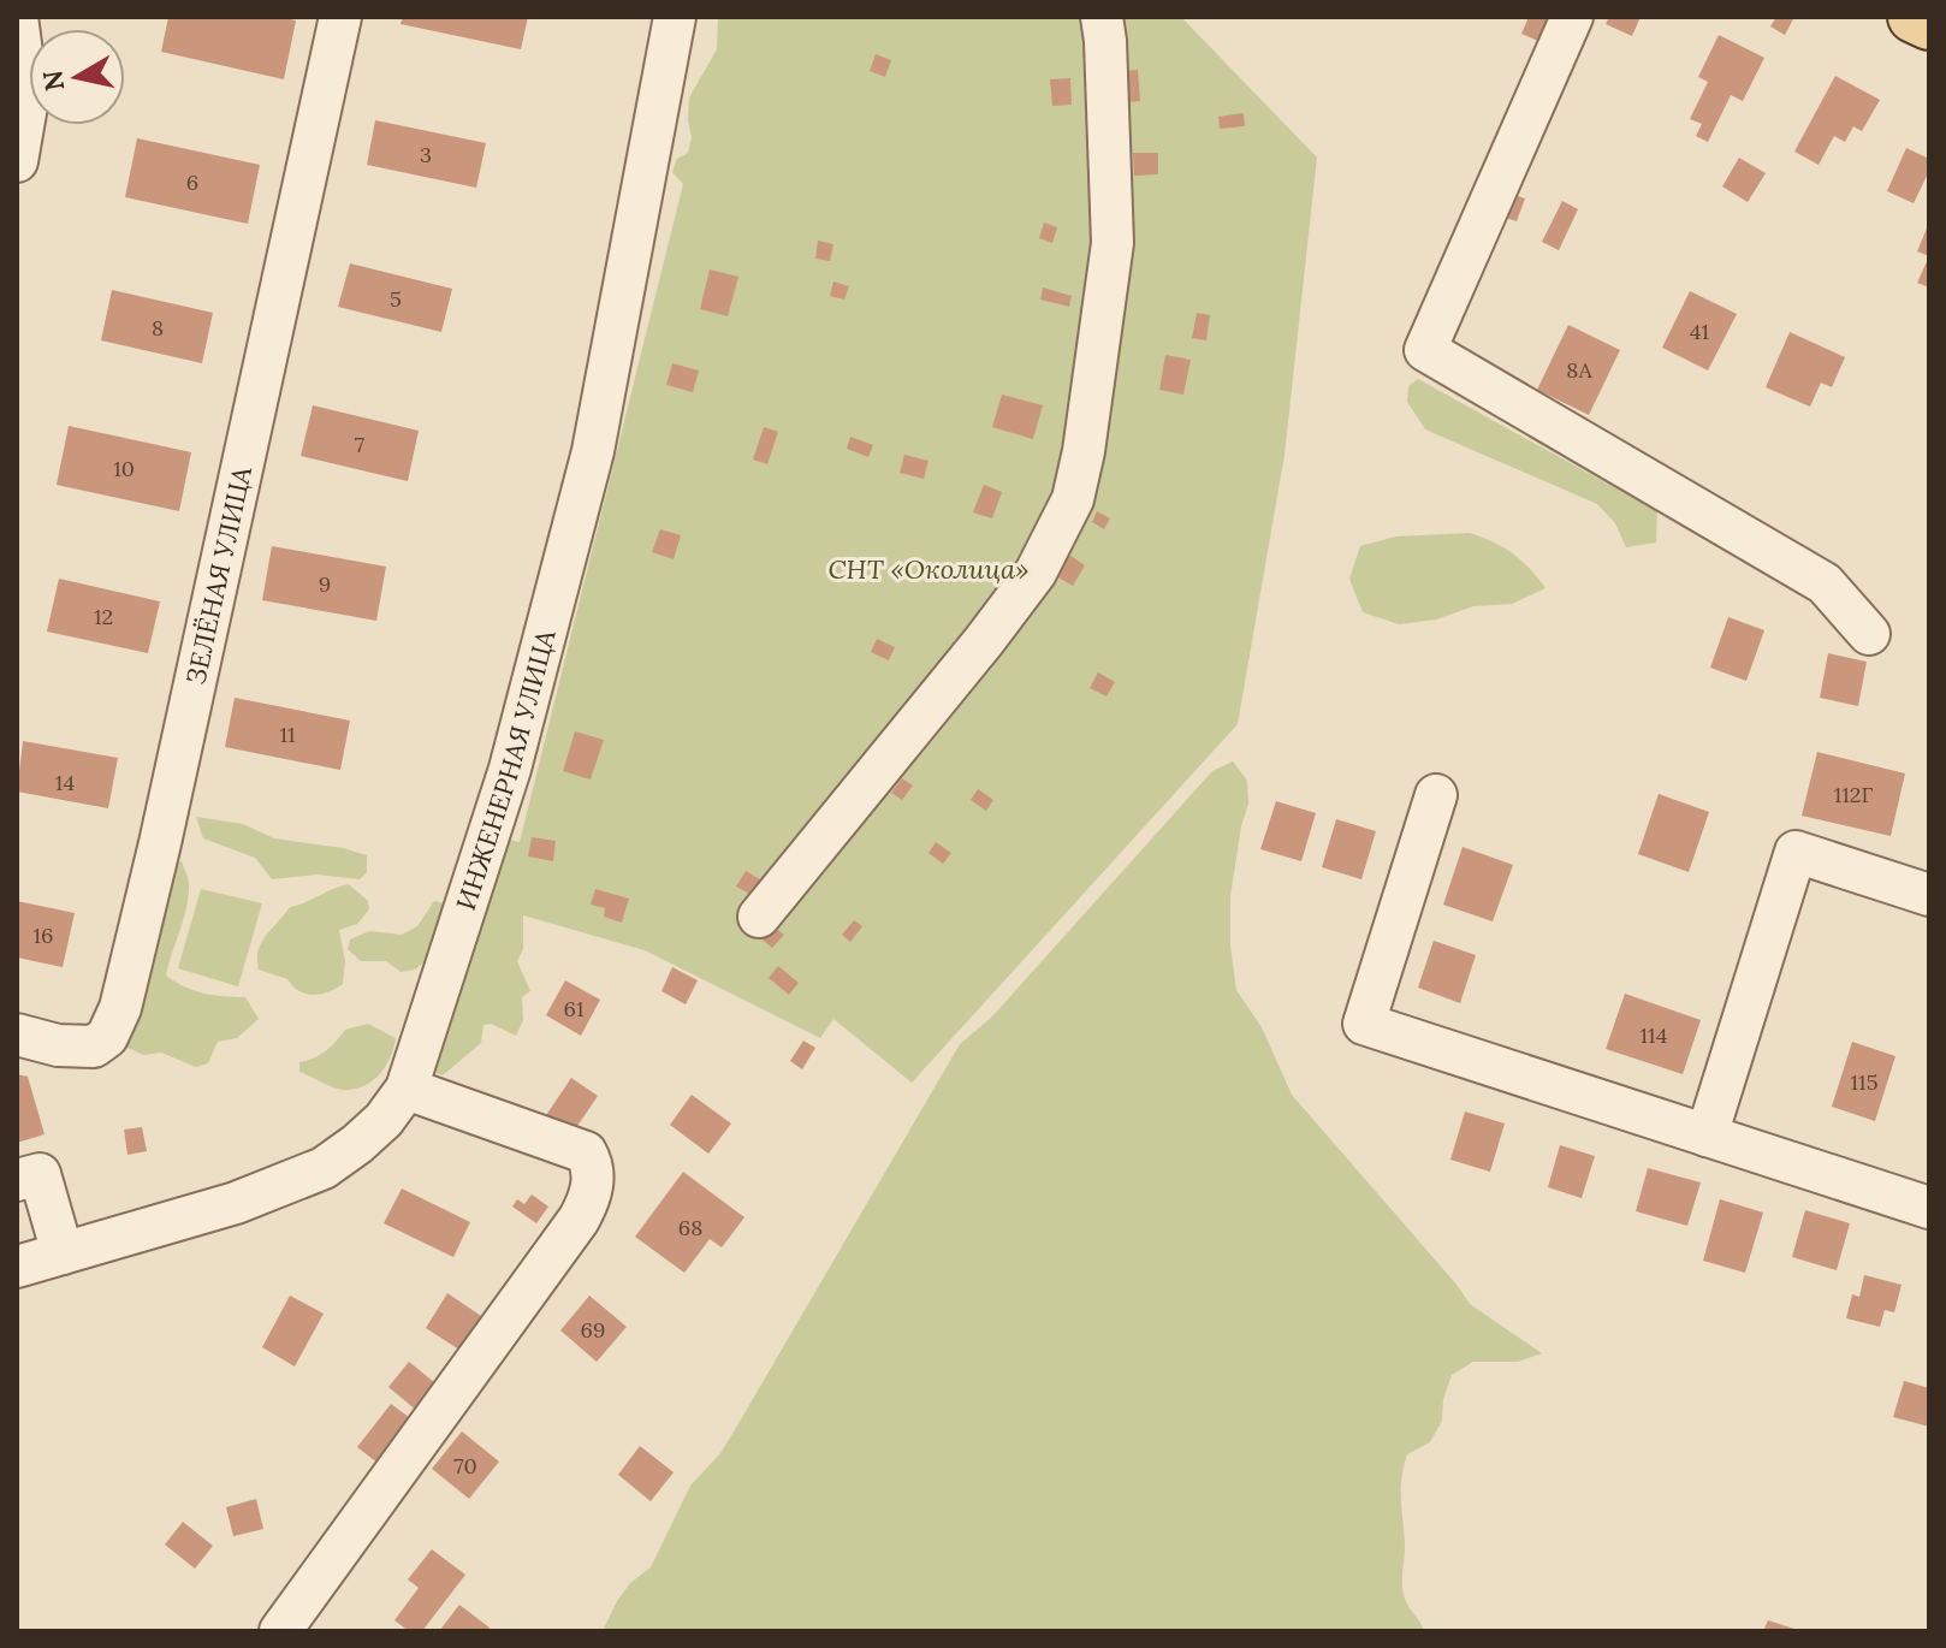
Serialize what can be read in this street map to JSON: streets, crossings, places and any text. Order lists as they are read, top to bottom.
{
  "streets": {
    "street": ["ЗЕЛЁНАЯ УЛИЦА", "ИНЖЕНЕРНАЯ УЛИЦА"]
  },
  "parks": ["СНТ «Околица»"],
  "house_numbers": [
    "3",
    "6",
    "5",
    "8",
    "41",
    "8А",
    "7",
    "10",
    "9",
    "12",
    "11",
    "14",
    "112Г",
    "16",
    "61",
    "114",
    "115",
    "68",
    "69",
    "70"
  ],
  "north": "left"
}
